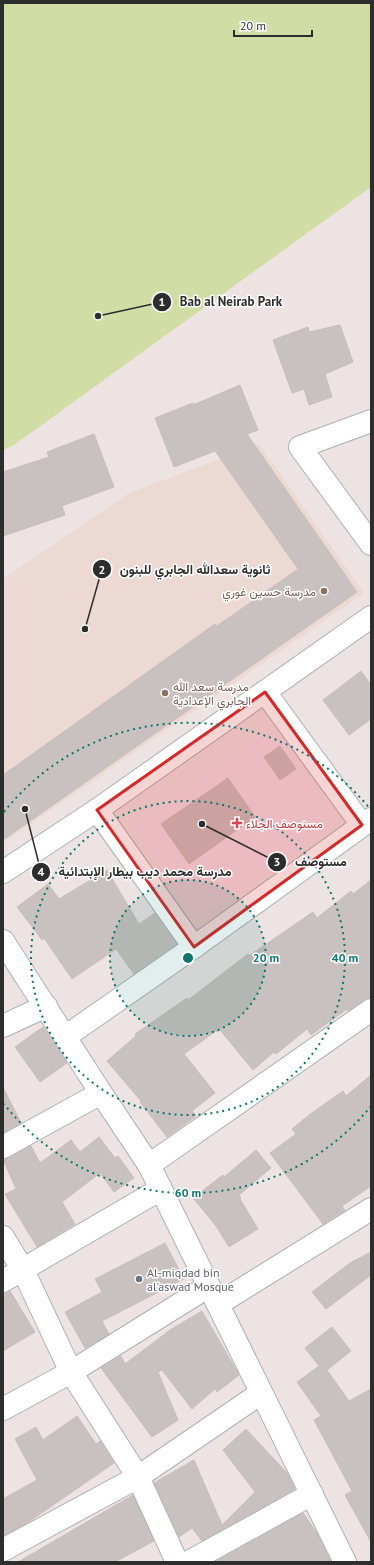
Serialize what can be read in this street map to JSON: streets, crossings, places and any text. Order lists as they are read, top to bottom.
{
  "places": {
    "other": [
      "Bab al Neirab Park",
      "مدرسة حسين غوري",
      "ثانوية سعدالله الجابري للبنون",
      "مدرسة سعد الله الجابري الإعدادية",
      "مدرسة محمد ديب بيطار الإبتدائية",
      "مستوصف",
      "Al-miqdad bin al'aswad Mosque"
    ],
    "health": ["مسنوصف الجلاء"]
  },
  "scale_bar": "20 m",
  "rings": ["20 m", "40 m", "60 m"]
}
